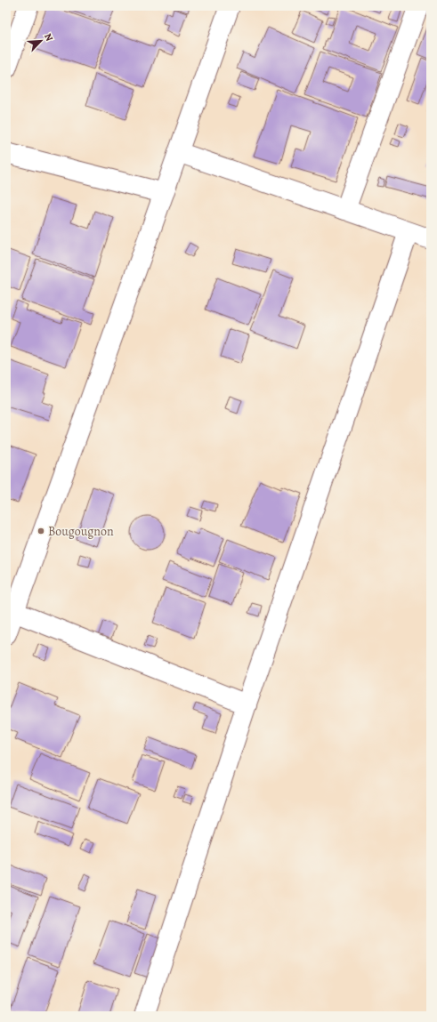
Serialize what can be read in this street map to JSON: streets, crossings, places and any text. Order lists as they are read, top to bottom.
{
  "places": ["Bougougnon"],
  "north": "top right"
}
